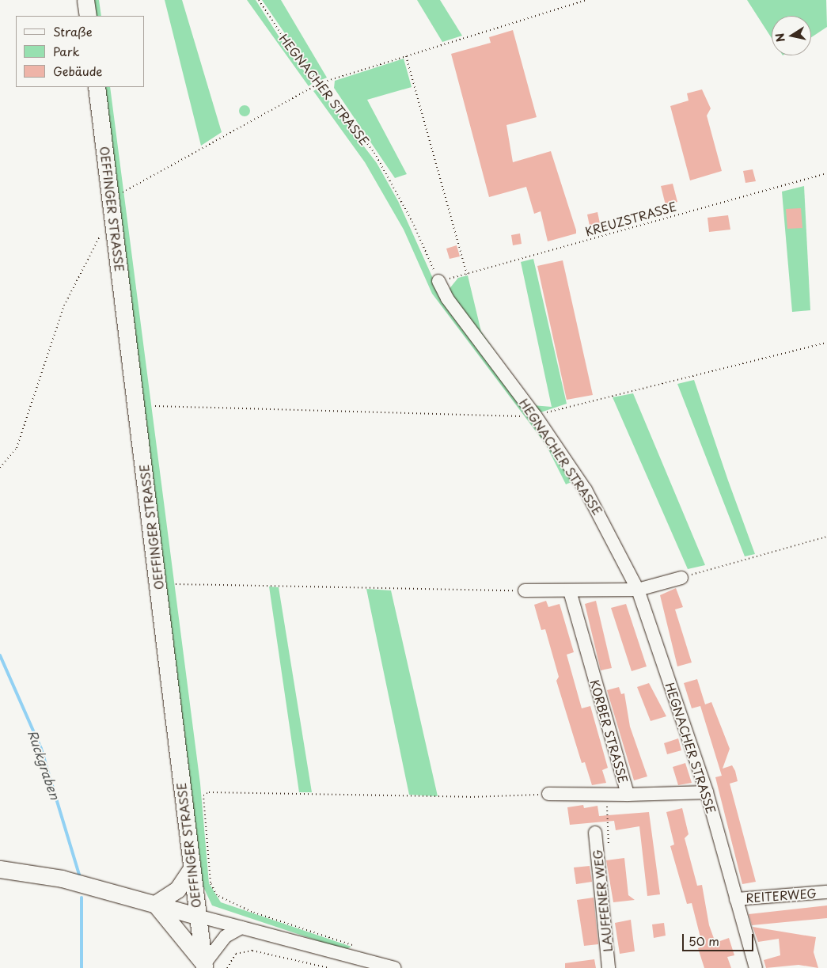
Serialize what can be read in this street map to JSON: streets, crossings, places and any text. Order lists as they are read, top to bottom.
{
  "streets": {
    "main road": ["OEFFINGER STRASSE"],
    "street": [
      "HEGNACHER STRASSE",
      "KORBER STRASSE",
      "REITERWEG",
      "LAUFFENER WEG"
    ],
    "path": ["KREUZSTRASSE"]
  },
  "crossings": [
    ["HEGNACHER STRASSE", "KREUZSTRASSE"],
    ["HEGNACHER STRASSE", "KORBER STRASSE"],
    ["HEGNACHER STRASSE", "REITERWEG"]
  ],
  "water": ["Ruckgraben"],
  "legend": ["Straße", "Park", "Gebäude"],
  "scale_bar": "50 m",
  "north": "left"
}
